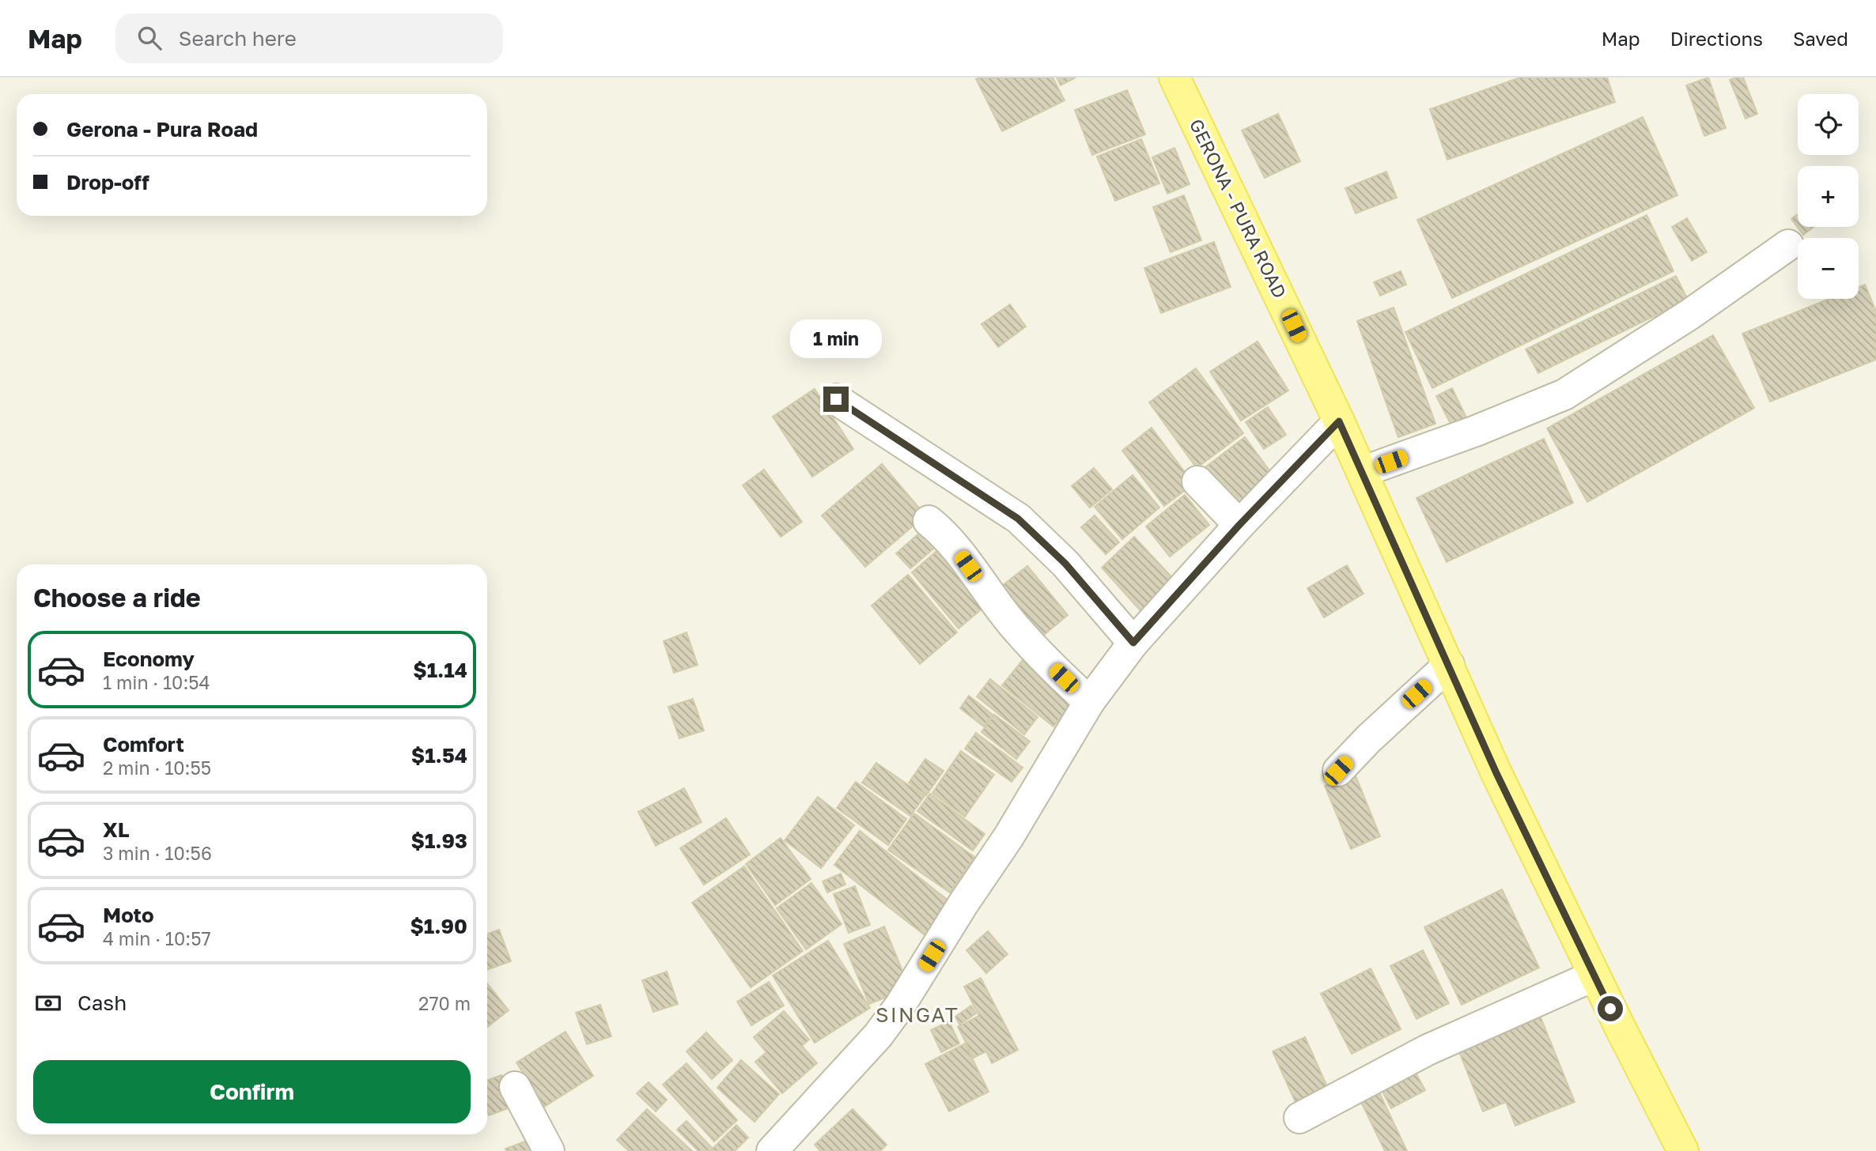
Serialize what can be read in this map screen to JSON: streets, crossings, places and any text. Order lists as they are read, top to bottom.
{
  "streets": {
    "main road": ["GERONA - PURA ROAD"]
  },
  "districts": ["SINGAT"],
  "page": {
    "header": "Map",
    "search": "Search here",
    "nav": ["Map", "Directions", "Saved"],
    "map_buttons": ["+", "−"],
    "banner": ["Gerona - Pura Road", "Drop-off"],
    "bubble": "1 min",
    "heading": "Choose a ride",
    "list": [
      {
        "name": "Economy",
        "note": "1 min · 10:54",
        "value": "$1.14"
      },
      {
        "name": "Comfort",
        "note": "2 min · 10:55",
        "value": "$1.54"
      },
      {
        "name": "XL",
        "note": "3 min · 10:56",
        "value": "$1.93"
      },
      {
        "name": "Moto",
        "note": "4 min · 10:57",
        "value": "$1.90"
      }
    ],
    "pay": ["Cash", "270 m"],
    "buttons": "Confirm"
  }
}
